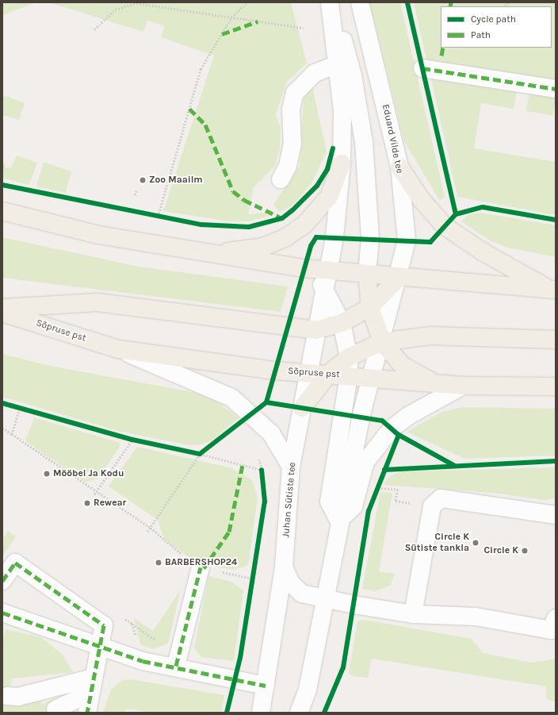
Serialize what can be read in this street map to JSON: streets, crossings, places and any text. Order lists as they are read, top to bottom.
{
  "streets": {
    "main road": ["Sõpruse pst"],
    "street": ["Eduard Vilde tee", "Juhan Sütiste tee"]
  },
  "crossings": [
    ["Eduard Vilde tee", "Sõpruse pst"],
    ["Sõpruse pst", "Juhan Sütiste tee"]
  ],
  "places": [
    "Zoo Maailm",
    "Mööbel Ja Kodu",
    "Rewear",
    "Circle K Sütiste tankla",
    "Circle K",
    "BARBERSHOP24"
  ],
  "legend": ["Cycle path", "Path"]
}
